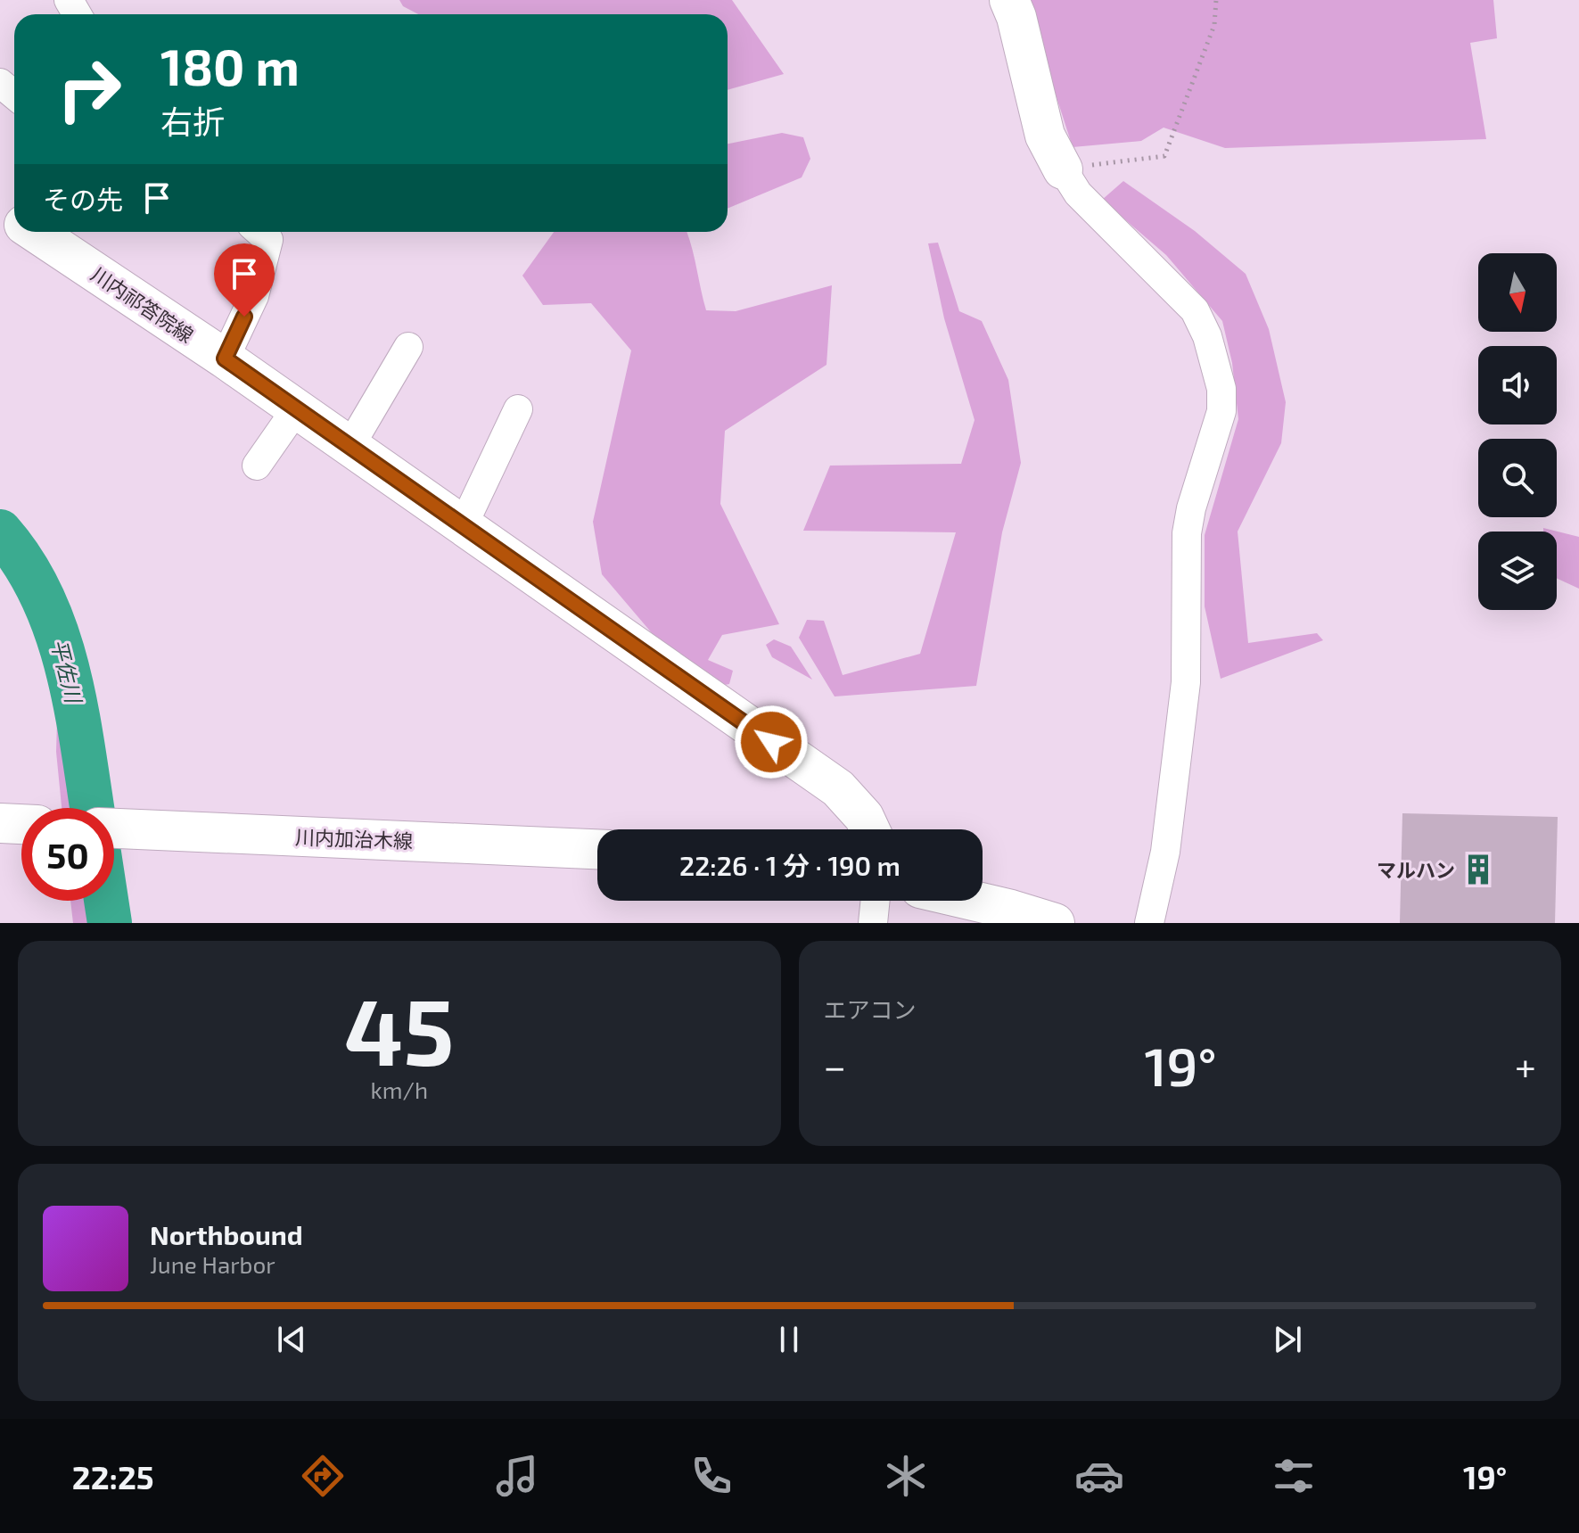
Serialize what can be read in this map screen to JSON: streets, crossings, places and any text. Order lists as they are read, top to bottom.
{
  "streets": {
    "main road": ["川内祁答院線", "川内加治木線"]
  },
  "water": ["平佐川"],
  "places": {
    "building": ["マルハン"]
  },
  "north": "bottom",
  "page": {
    "turn": ["180 m", "右折"],
    "then": "その先",
    "limit": "50",
    "trip": "22:26 · 1 分 · 190 m",
    "tile": [
      ["45", "km/h"],
      "エアコン"
    ],
    "heat": ["−", "19°", "+"],
    "song": ["Northbound", "June Harbor"],
    "tabs": ["22:25", "19°"]
  }
}
